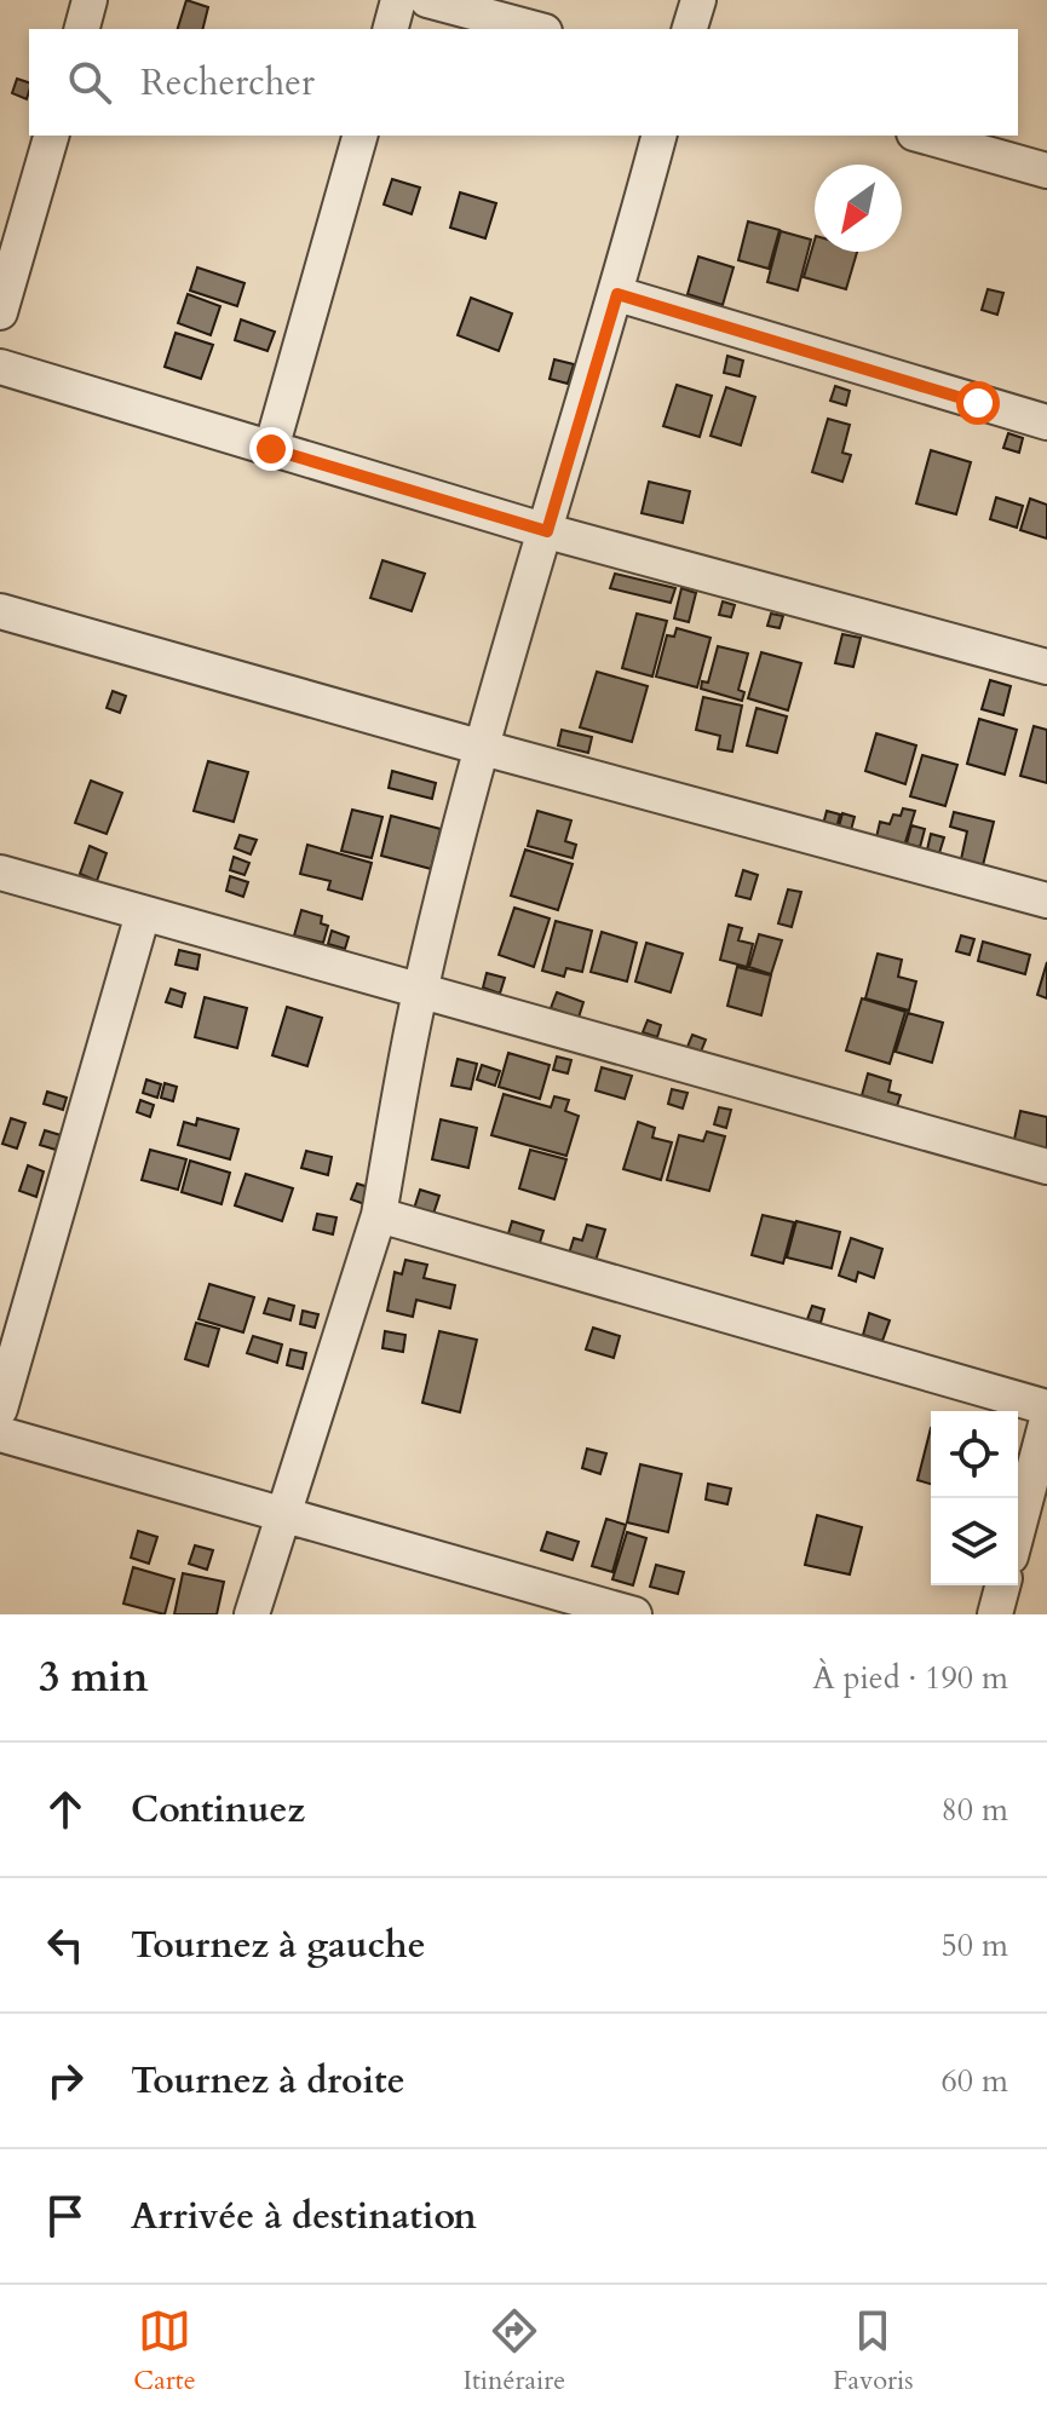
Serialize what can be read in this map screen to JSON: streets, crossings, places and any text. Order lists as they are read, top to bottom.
{
  "north": "bottom left",
  "page": {
    "search": "Rechercher",
    "heading": ["3 min", "À pied · 190 m"],
    "list": [
      ["Continuez", "80 m"],
      ["Tournez à gauche", "50 m"],
      ["Tournez à droite", "60 m"],
      "Arrivée à destination"
    ],
    "nav": ["Carte", "Itinéraire", "Favoris"]
  }
}
